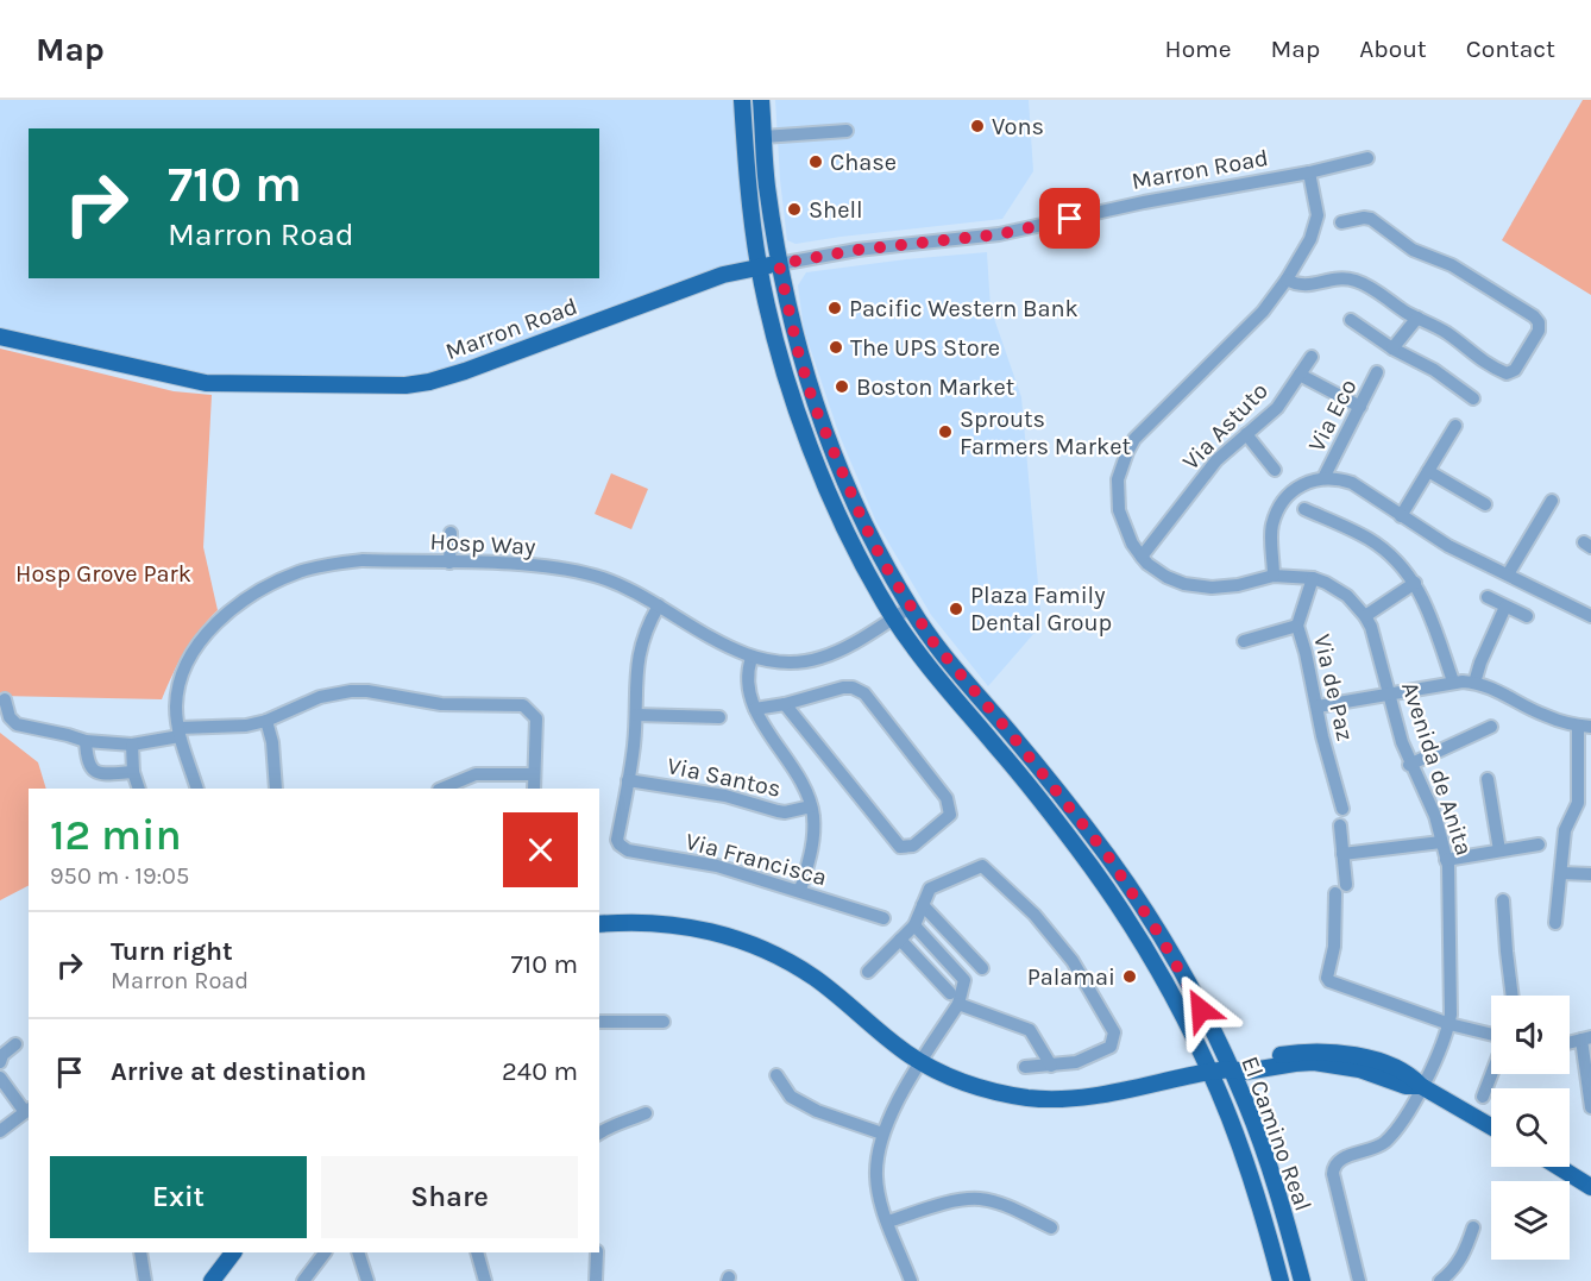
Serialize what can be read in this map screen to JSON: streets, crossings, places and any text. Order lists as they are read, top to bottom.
{
  "streets": {
    "main road": ["Marron Road", "El Camino Real"],
    "street": [
      "Via Eco",
      "Via Astuto",
      "Hosp Way",
      "Via de Paz",
      "Avenida de Anita",
      "Via Santos",
      "Via Francisca"
    ]
  },
  "crossings": [
    ["Marron Road", "Avenida de Anita"],
    ["Marron Road", "El Camino Real"],
    ["Via Astuto", "Avenida de Anita"],
    ["Hosp Way", "El Camino Real"],
    ["Via de Paz", "Avenida de Anita"],
    ["Via Santos", "Via Francisca"]
  ],
  "parks": ["Hosp Grove Park"],
  "places": [
    "Vons",
    "Chase",
    "Shell",
    "Pacific Western Bank",
    "The UPS Store",
    "Boston Market",
    "Sprouts Farmers Market",
    "Plaza Family Dental Group",
    "Palamai"
  ],
  "page": {
    "header": "Map",
    "nav": [
      "Home",
      "Map",
      "About",
      "Contact"
    ],
    "turn": ["710 m", "Marron Road"],
    "heading": ["12 min", "950 m · 19:05"],
    "list": [
      {
        "name": "Turn right",
        "note": "Marron Road",
        "value": "710 m"
      },
      {
        "name": "Arrive at destination",
        "value": "240 m"
      }
    ],
    "buttons": ["Exit", "Share"]
  }
}
